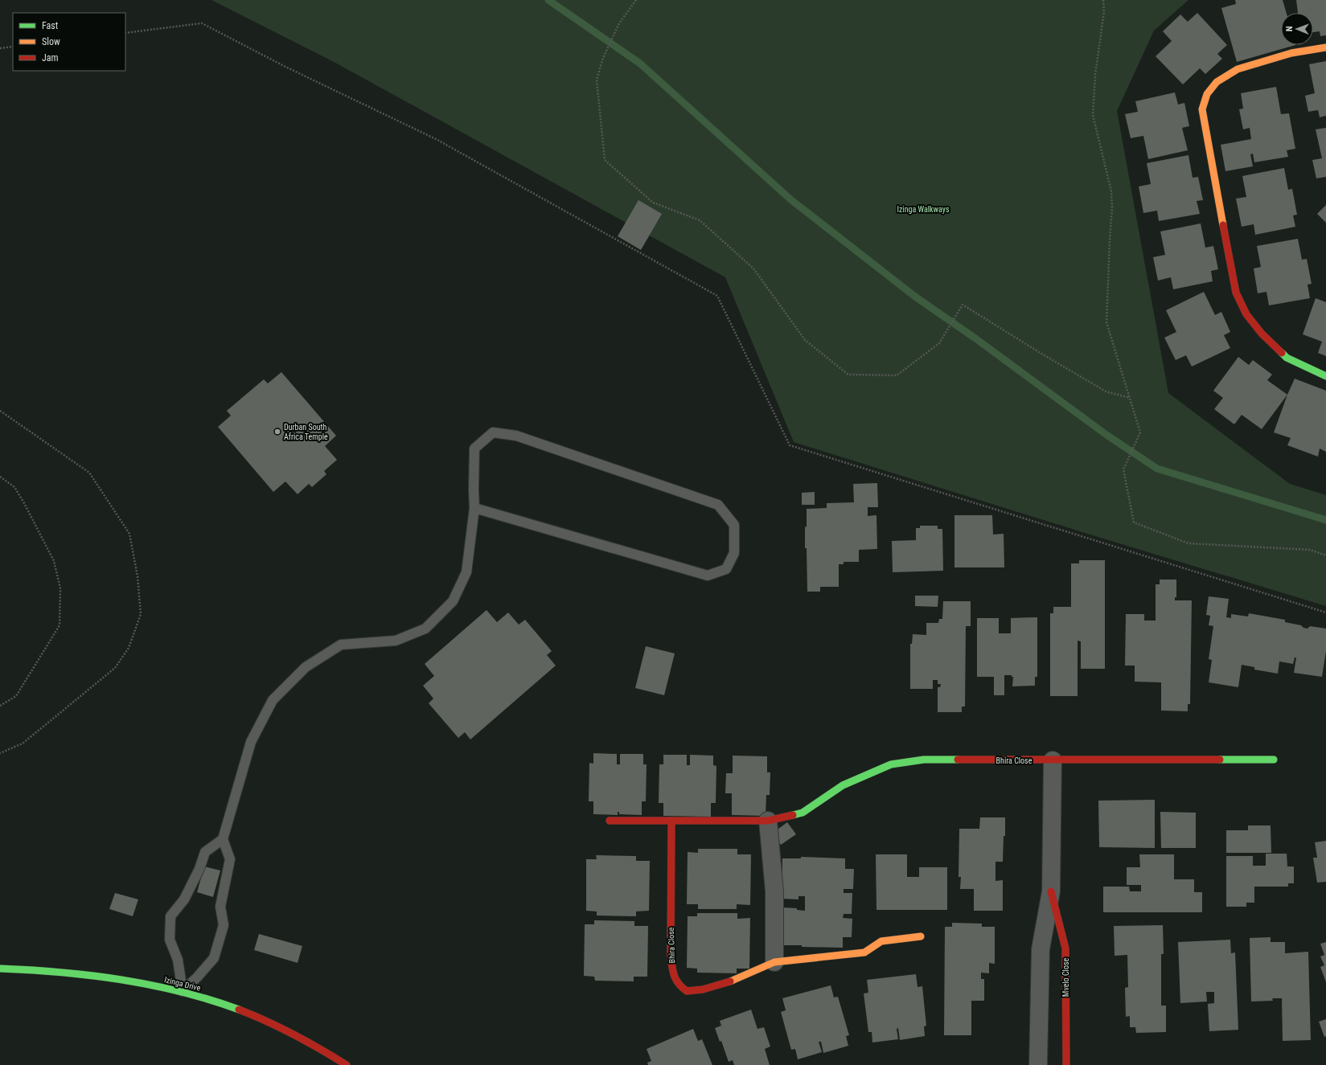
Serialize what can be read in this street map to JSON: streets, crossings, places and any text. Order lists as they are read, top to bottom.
{
  "streets": {
    "street": ["Bhira Close", "Mvelo Close", "Izinga Drive"]
  },
  "crossings": [
    ["Bhira Close", "Mvelo Close"]
  ],
  "parks": ["Izinga Walkways"],
  "places": ["Durban South Africa Temple"],
  "legend": ["Fast", "Slow", "Jam"],
  "north": "left"
}
